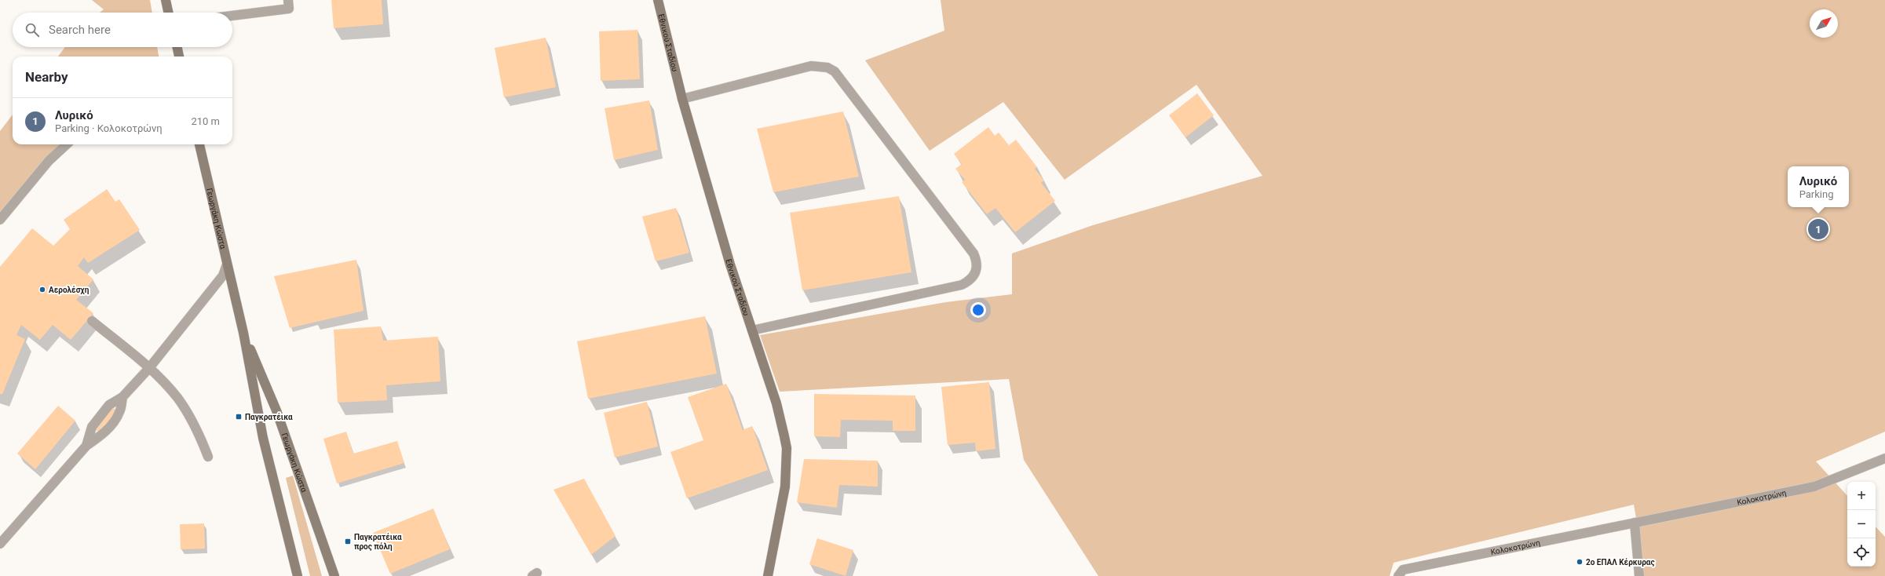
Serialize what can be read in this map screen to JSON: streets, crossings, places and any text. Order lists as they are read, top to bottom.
{
  "streets": {
    "main road": ["Εθνικού Σταδίου", "Γεωργάκη Κώστα"],
    "street": ["Κολοκοτρώνη"]
  },
  "places": {
    "other": ["Αερολέσχη", "2ο ΕΠΑΛ Κέρκυρας"],
    "transit": ["Παγκρατέικα", "Παγκρατέικα προς πόλη"]
  },
  "north": "top right",
  "page": {
    "search": "Search here",
    "heading": "Nearby",
    "list": [
      {
        "mark": "1",
        "name": "Λυρικό",
        "note": "Parking · Κολοκοτρώνη",
        "value": "210 m"
      }
    ],
    "popup": ["Λυρικό", "Parking"],
    "pins": "1",
    "map_buttons": ["+", "−"]
  }
}
